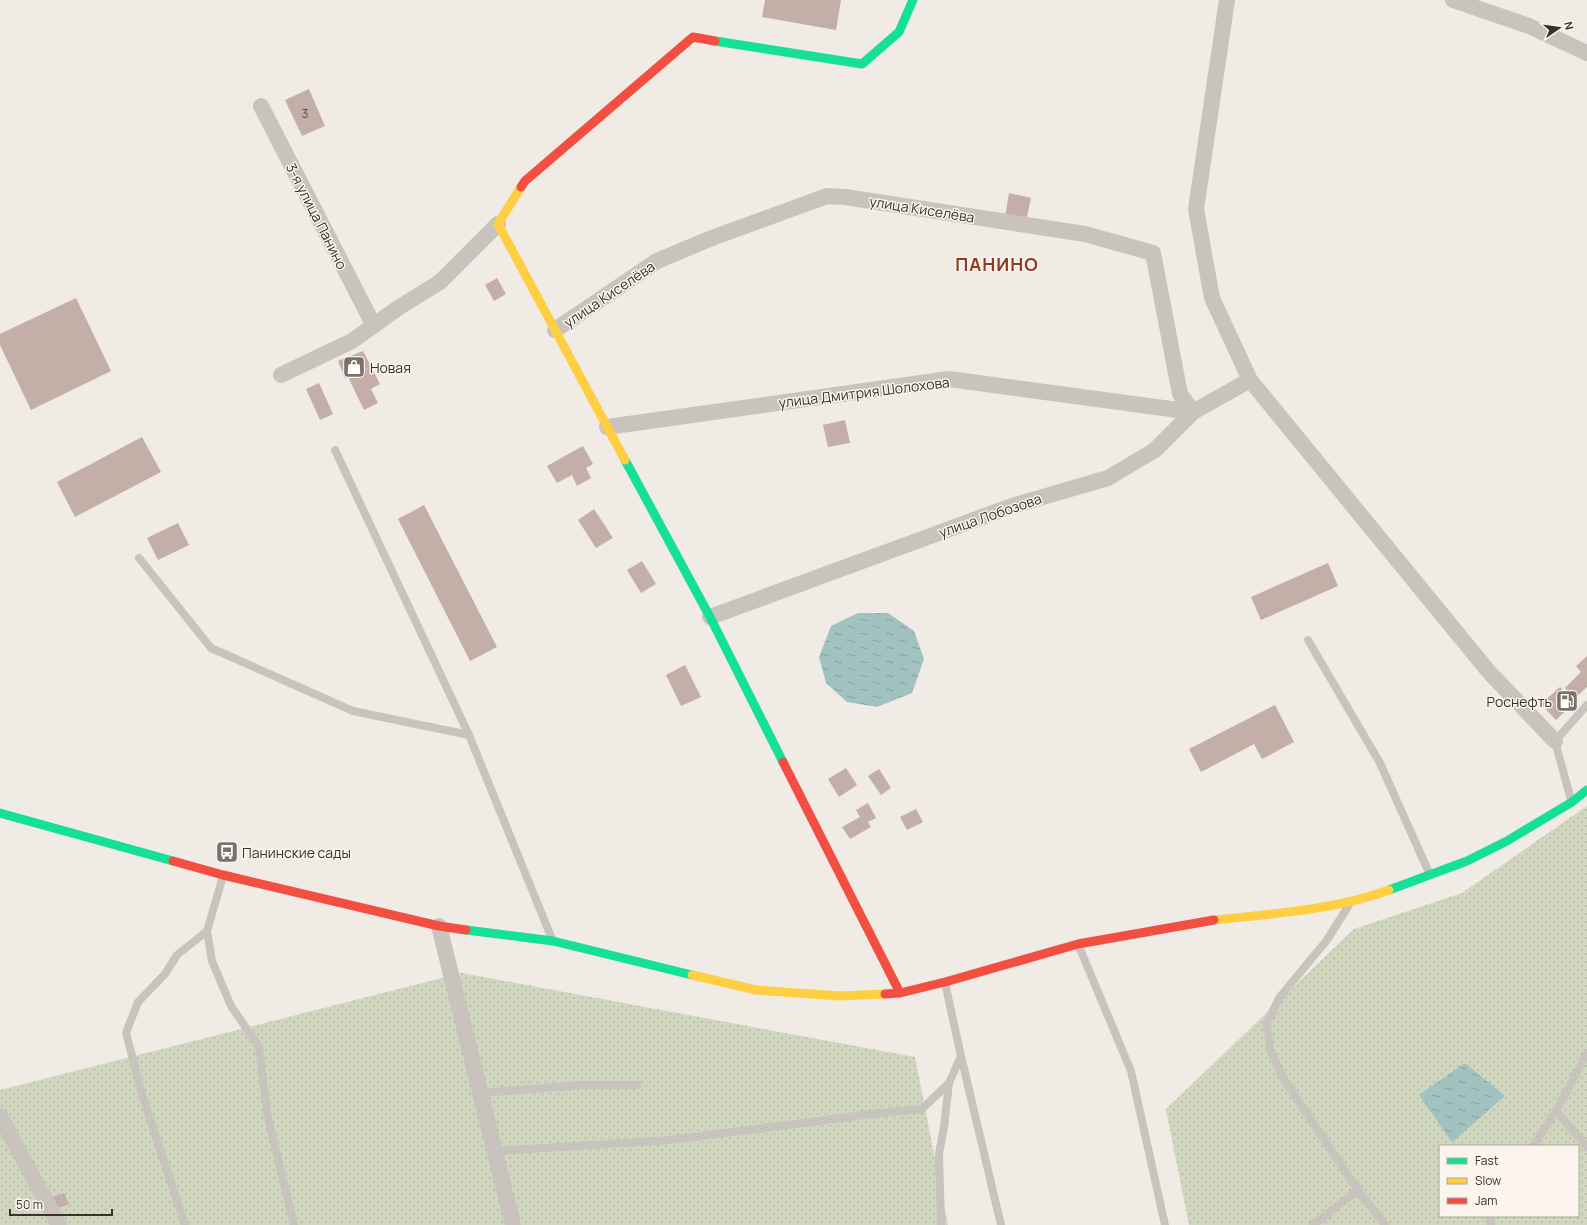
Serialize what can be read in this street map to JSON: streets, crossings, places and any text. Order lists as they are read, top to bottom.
{
  "streets": {
    "street": [
      "улица Киселёва",
      "3-я улица Панино",
      "улица Дмитрия Шолохова",
      "улица Лобозова"
    ]
  },
  "crossings": [
    ["улица Киселёва", "улица Дмитрия Шолохова"],
    ["улица Киселёва", "улица Лобозова"],
    ["улица Дмитрия Шолохова", "улица Лобозова"]
  ],
  "districts": ["ПАНИНО"],
  "places": {
    "shop": ["Новая"],
    "fuel station": ["Роснефть"],
    "bus stop": ["Панинские сады"]
  },
  "house_numbers": ["3"],
  "legend": ["Fast", "Slow", "Jam"],
  "scale_bar": "50 m",
  "north": "right"
}
